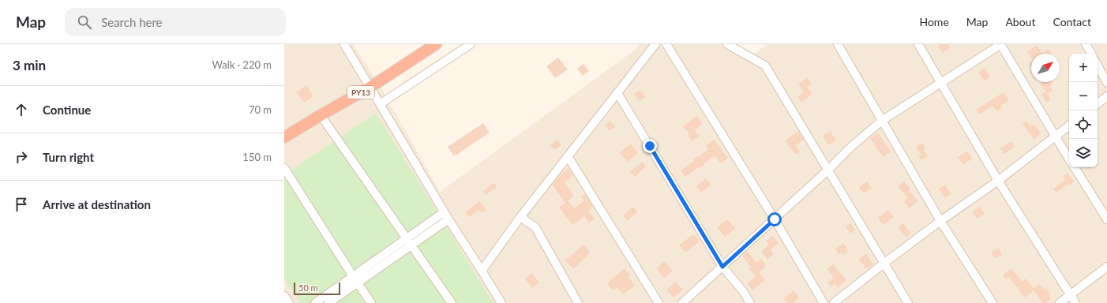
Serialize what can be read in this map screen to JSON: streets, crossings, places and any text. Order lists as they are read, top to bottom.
{
  "streets": {
    "highway": ["PY13"]
  },
  "scale_bar": "50 m",
  "north": "top right",
  "page": {
    "header": "Map",
    "search": "Search here",
    "nav": [
      "Home",
      "Map",
      "About",
      "Contact"
    ],
    "heading": ["3 min", "Walk · 220 m"],
    "map_buttons": ["+", "−"],
    "list": [
      ["Continue", "70 m"],
      ["Turn right", "150 m"],
      "Arrive at destination"
    ],
    "scale": "50 m"
  }
}
